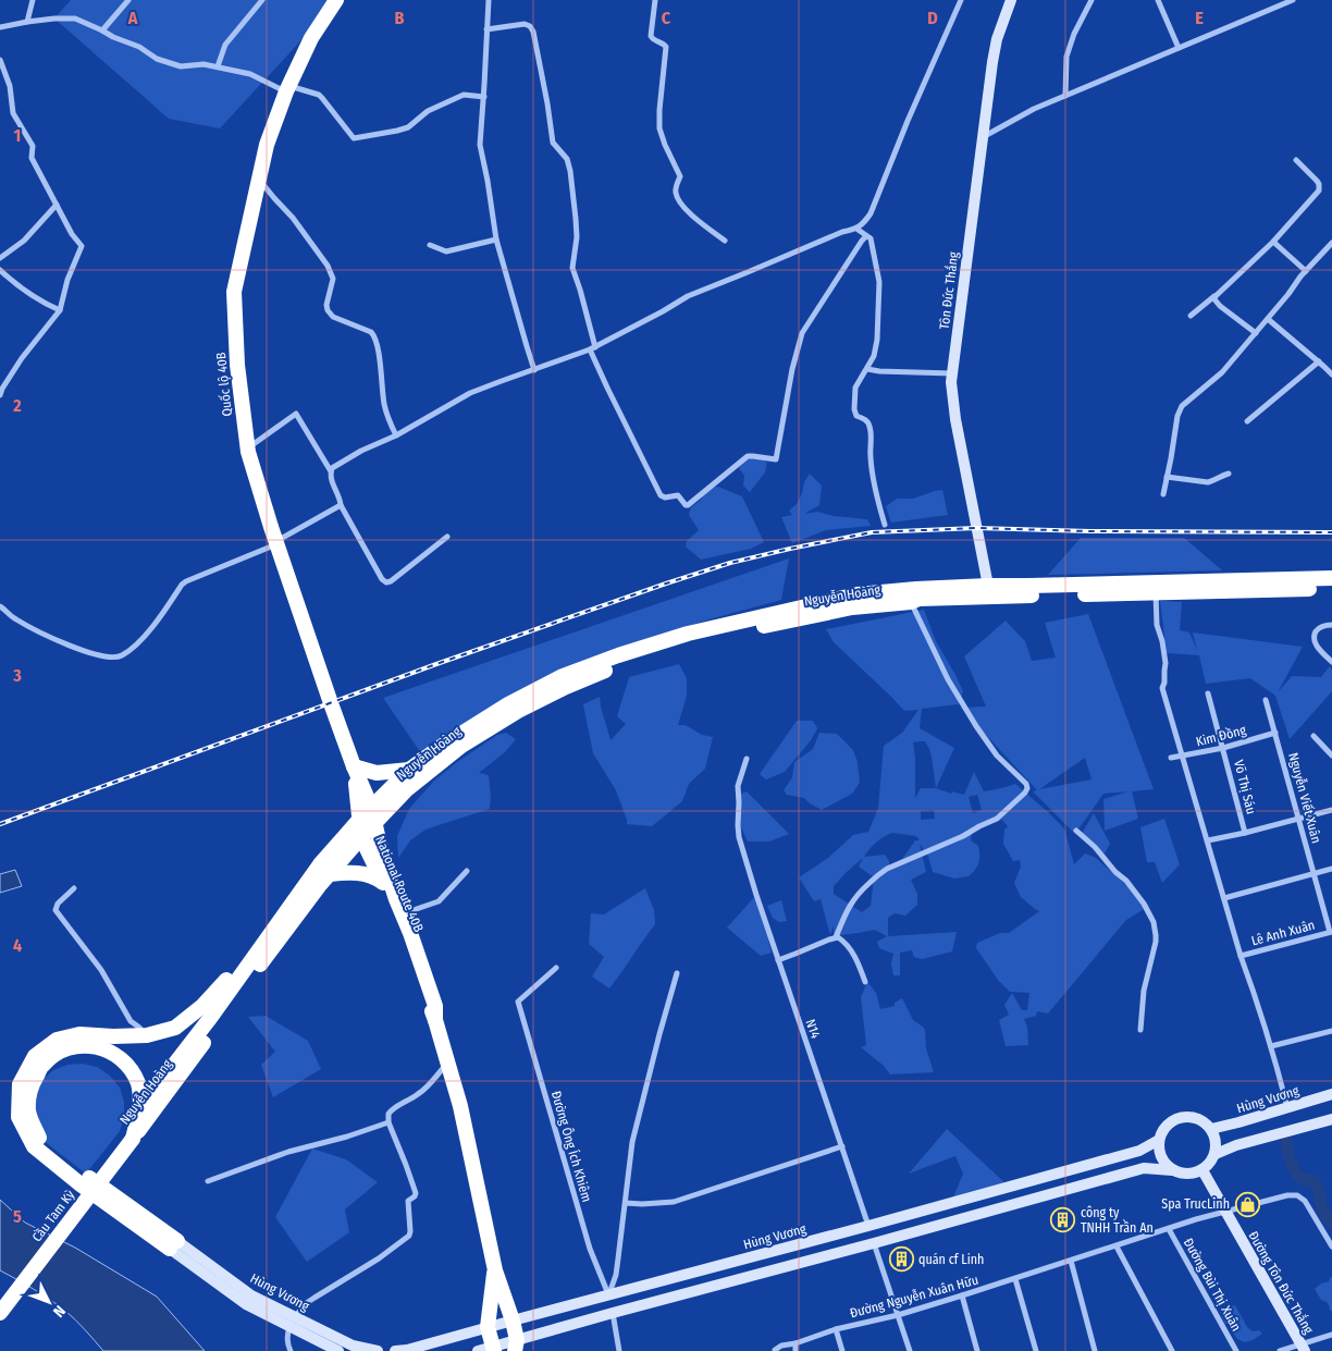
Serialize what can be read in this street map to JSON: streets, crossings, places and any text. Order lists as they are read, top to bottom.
{
  "streets": {
    "highway": [
      "Quốc lộ 40B",
      "Nguyễn Hoàng",
      "National Route 40B",
      "Cầu Tam Kỳ"
    ],
    "main road": ["Tôn Đức Thắng", "Hùng Vương", "Đường Tôn Đức Thắng"],
    "street": [
      "Kim Đồng",
      "Võ Thị Sáu",
      "Nguyễn Viết Xuân",
      "Lê Anh Xuân",
      "N14",
      "Đường Ông Ích Khiêm",
      "Đường Bùi Thị Xuân",
      "Đường Nguyễn Xuân Hữu"
    ]
  },
  "crossings": [
    ["Tôn Đức Thắng", "Nguyễn Hoàng"],
    ["Quốc lộ 40B", "National Route 40B"],
    ["Nguyễn Hoàng", "National Route 40B"],
    ["Nguyễn Hoàng", "Cầu Tam Kỳ"],
    ["Kim Đồng", "Võ Thị Sáu"],
    ["Kim Đồng", "Nguyễn Viết Xuân"],
    ["Nguyễn Viết Xuân", "Lê Anh Xuân"],
    ["N14", "Hùng Vương"],
    ["Hùng Vương", "Đường Ông Ích Khiêm"],
    ["Hùng Vương", "Đường Tôn Đức Thắng"],
    ["Đường Tôn Đức Thắng", "Đường Nguyễn Xuân Hữu"],
    ["Đường Bùi Thị Xuân", "Đường Nguyễn Xuân Hữu"]
  ],
  "places": {
    "shop": ["Spa TrucLinh"],
    "building": ["công ty TNHH Trần An", "quán cf Linh"]
  },
  "north": "bottom right",
  "grid": {
    "columns": [
      "A",
      "B",
      "C",
      "D",
      "E"
    ],
    "rows": [
      "1",
      "2",
      "3",
      "4",
      "5"
    ]
  }
}
